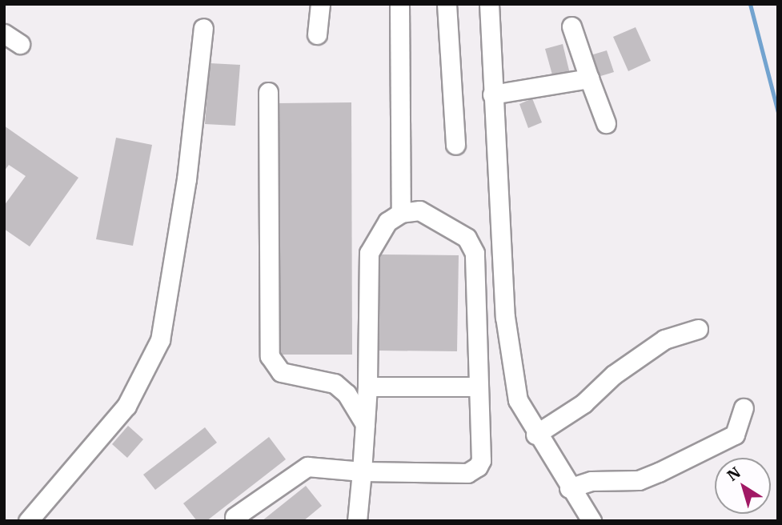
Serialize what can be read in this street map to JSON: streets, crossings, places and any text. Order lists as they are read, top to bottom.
{
  "north": "top left"
}
